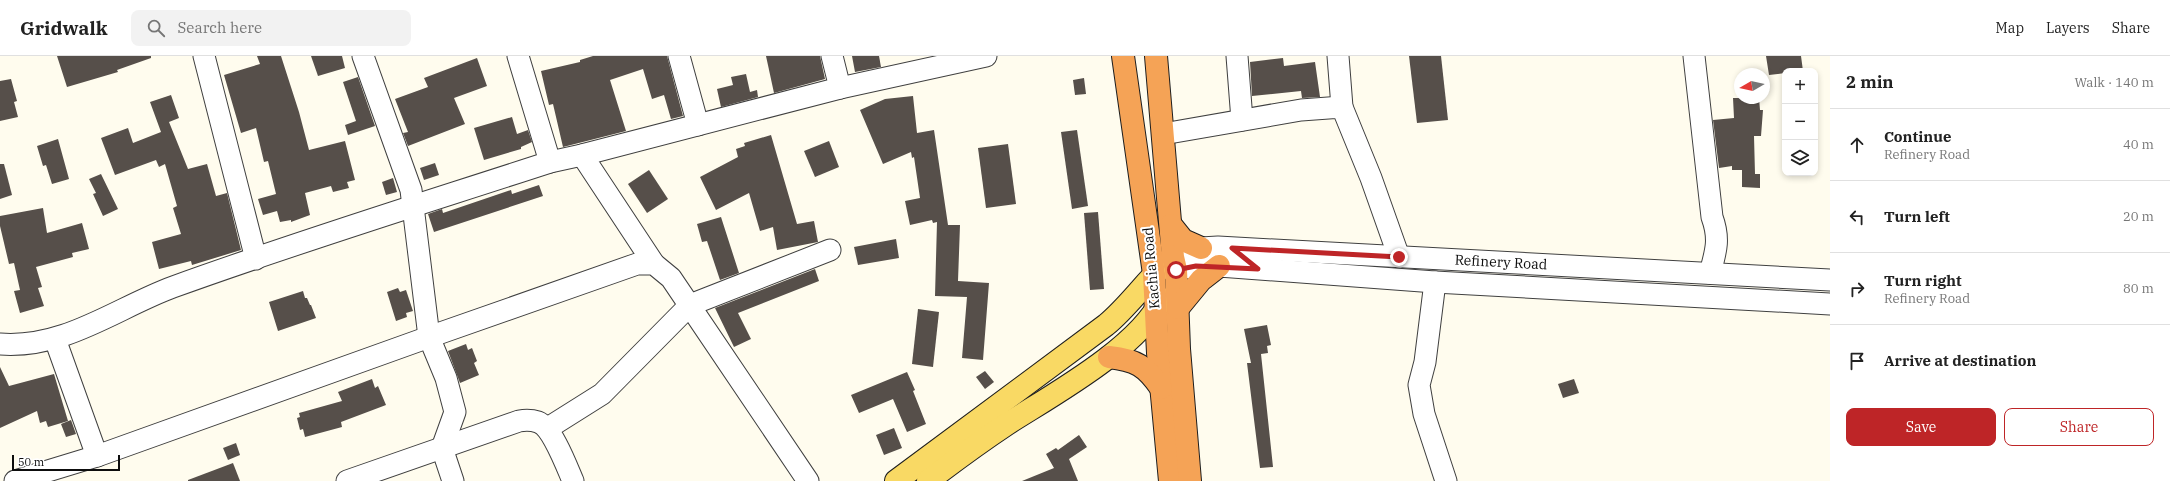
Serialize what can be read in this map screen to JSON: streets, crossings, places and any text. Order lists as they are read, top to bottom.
{
  "streets": {
    "highway": ["Kachia Road"],
    "street": ["Refinery Road"]
  },
  "crossings": [
    ["Refinery Road", "Kachia Road"]
  ],
  "scale_bar": "50 m",
  "north": "left",
  "page": {
    "header": "Gridwalk",
    "search": "Search here",
    "nav": ["Map", "Layers", "Share"],
    "heading": ["2 min", "Walk · 140 m"],
    "map_buttons": ["+", "−"],
    "list": [
      ["Continue", "Refinery Road", "40 m"],
      ["Turn left", "20 m"],
      ["Turn right", "Refinery Road", "80 m"],
      "Arrive at destination"
    ],
    "buttons": ["Save", "Share"],
    "scale": "50 m"
  }
}
